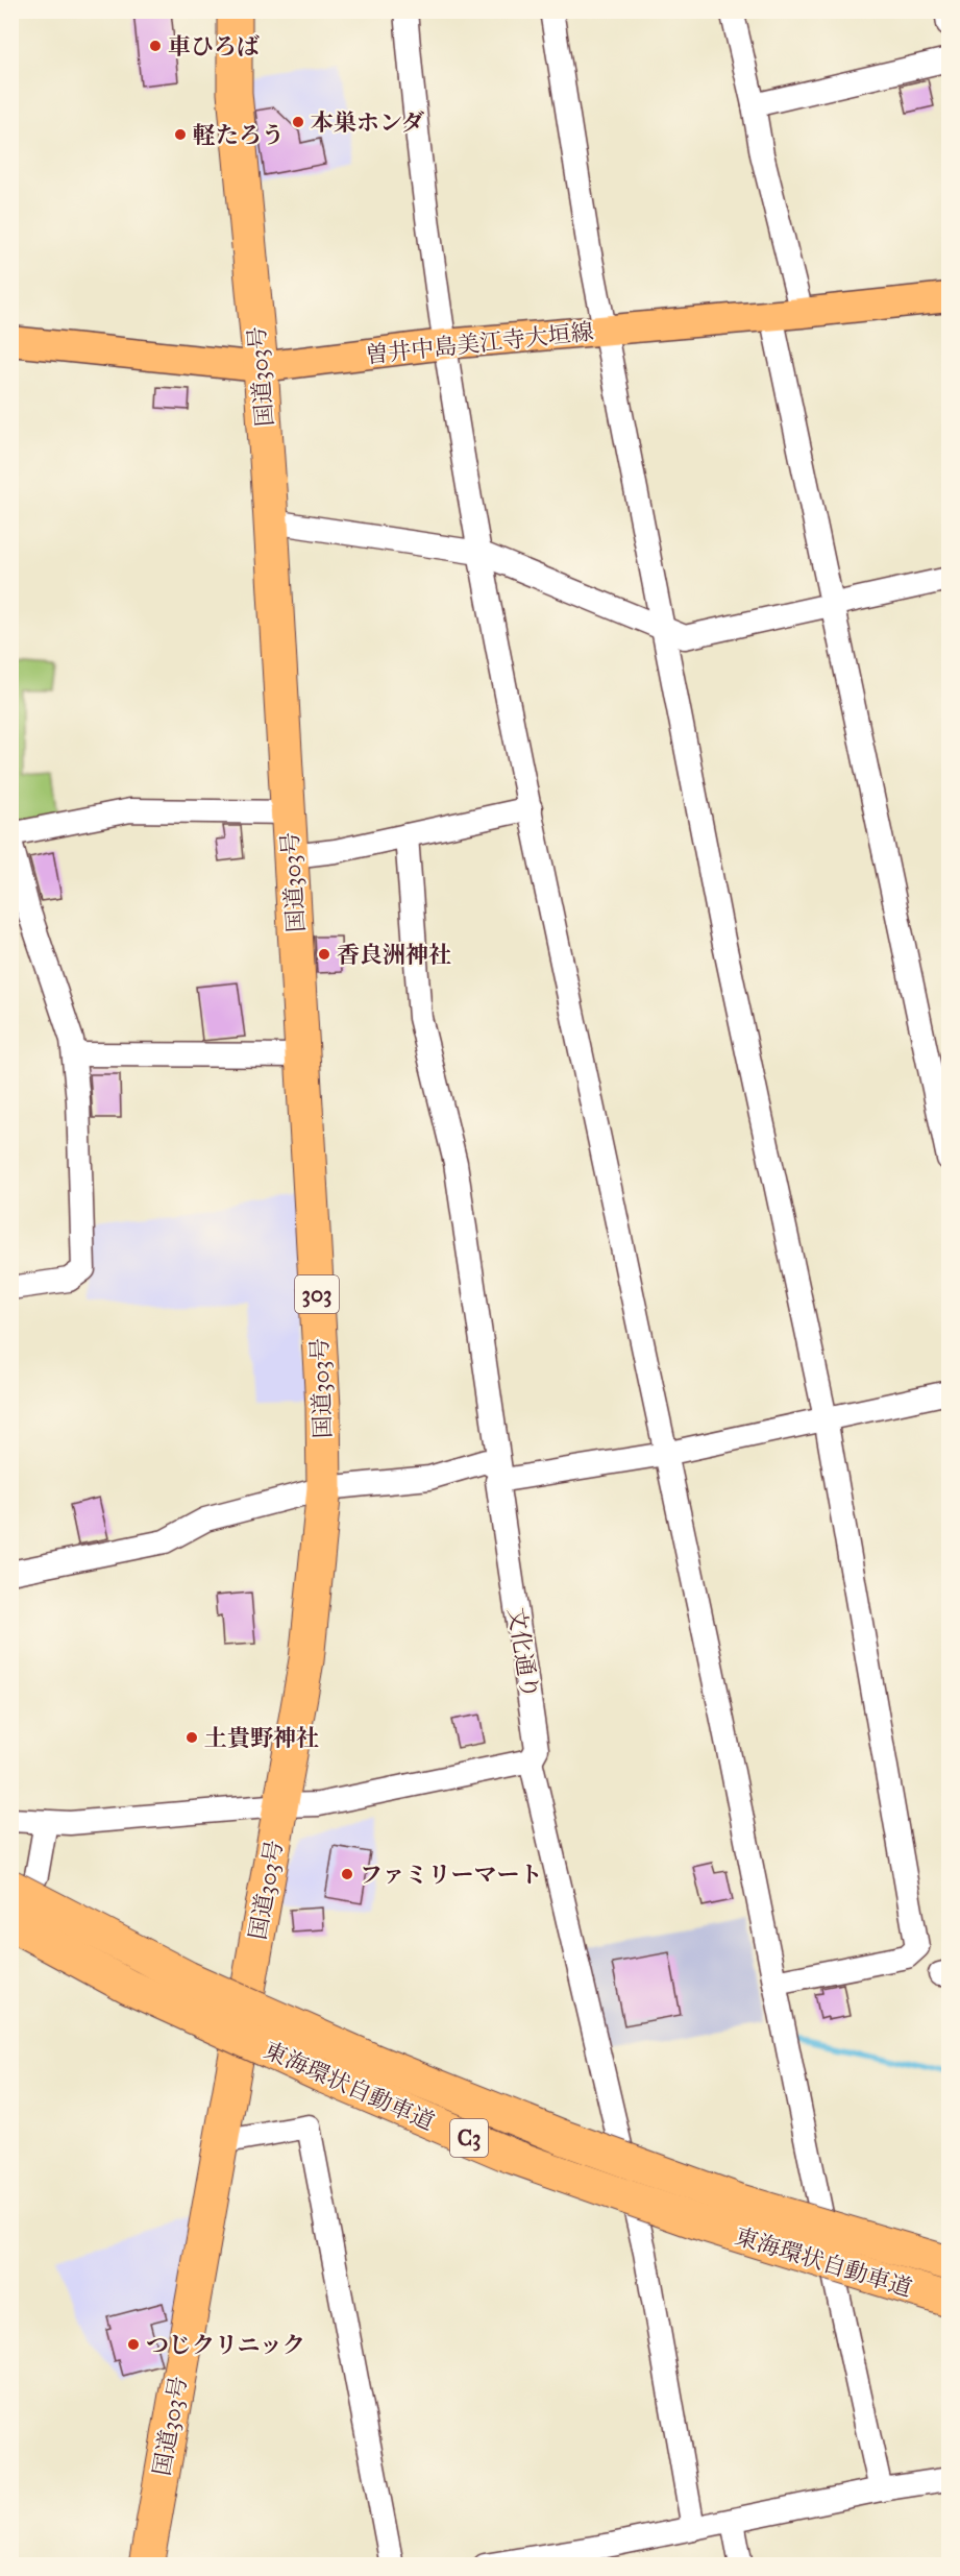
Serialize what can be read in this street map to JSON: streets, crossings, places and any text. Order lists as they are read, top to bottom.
{
  "streets": {
    "highway": [
      "国道303号",
      "303",
      "東海環状自動車道",
      "C3"
    ],
    "main road": ["曽井中島美江寺大垣線"],
    "street": ["文化通り"]
  },
  "crossings": [
    ["曽井中島美江寺大垣線", "国道303号"]
  ],
  "places": [
    "車ひろば",
    "本巣ホンダ",
    "軽たろう",
    "香良洲神社",
    "土貴野神社",
    "ファミリーマート",
    "つじクリニック"
  ]
}
